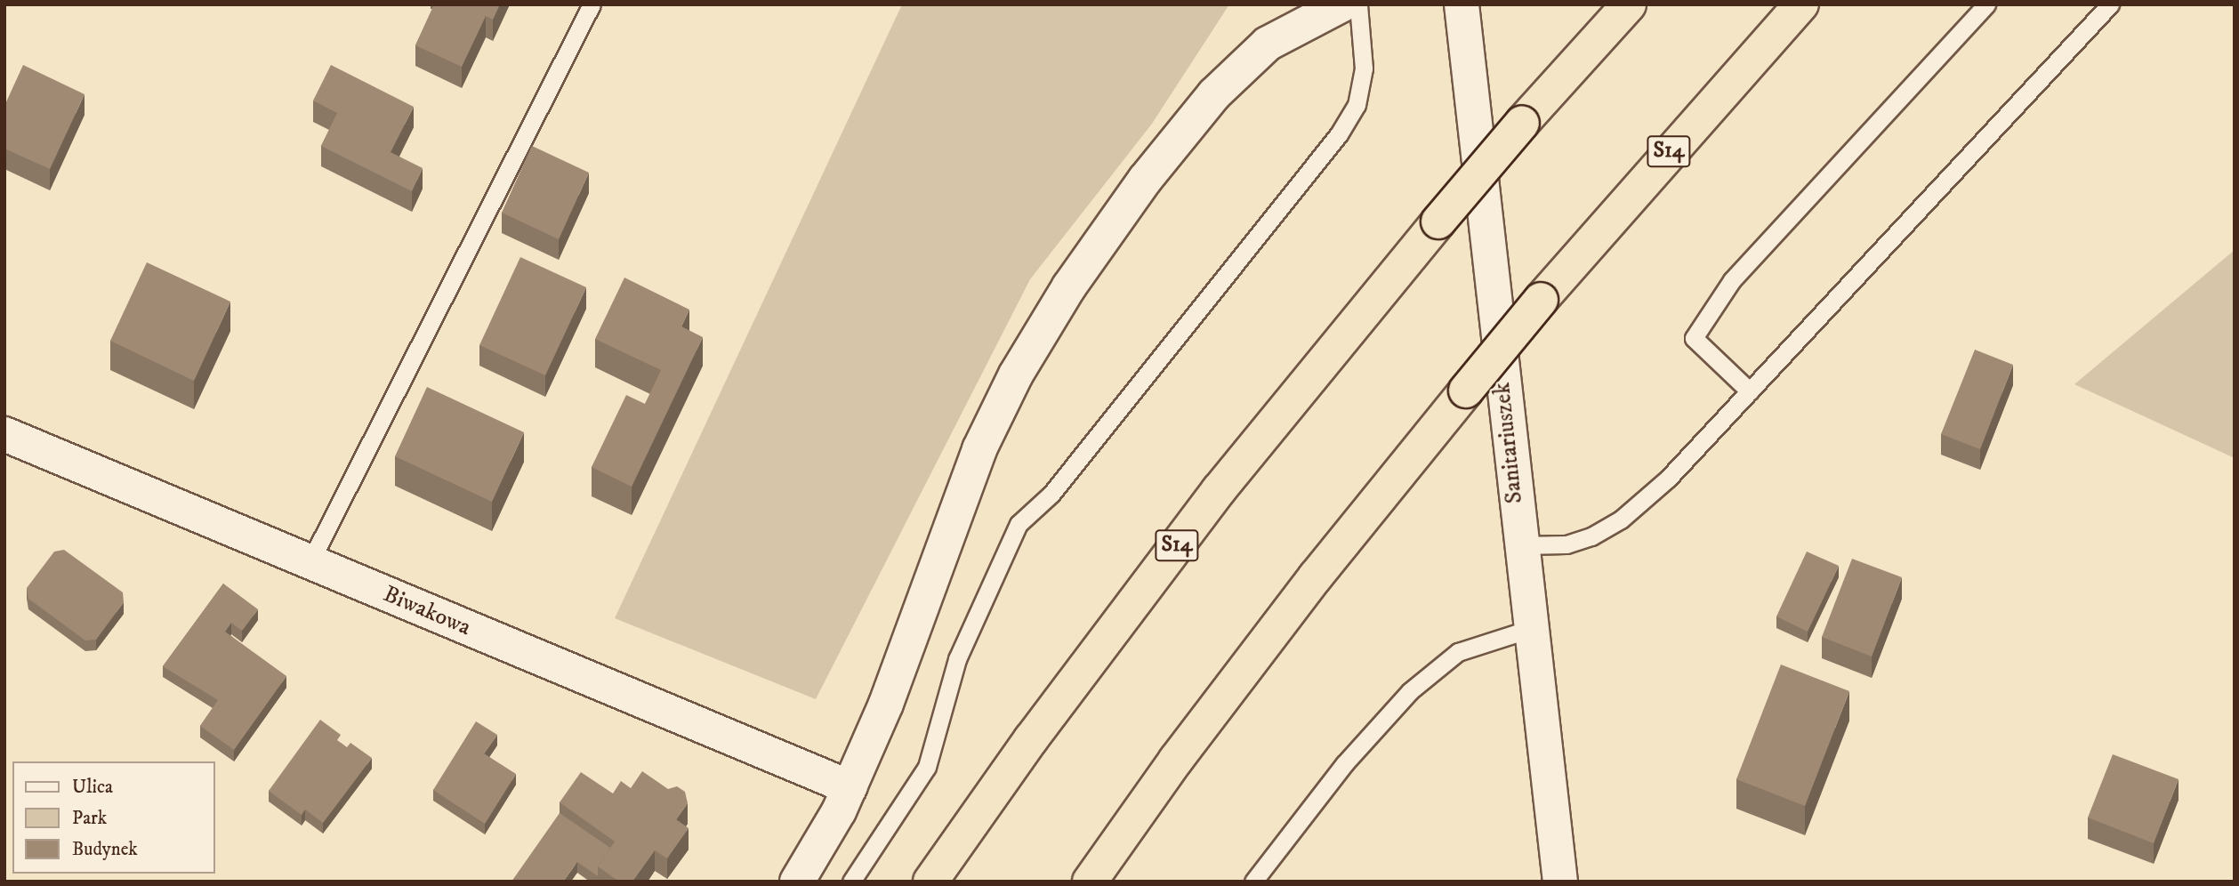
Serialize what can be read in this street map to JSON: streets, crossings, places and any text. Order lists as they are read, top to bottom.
{
  "streets": {
    "highway": ["S14"],
    "street": ["Sanitariuszek", "Biwakowa"]
  },
  "legend": ["Ulica", "Park", "Budynek"]
}
